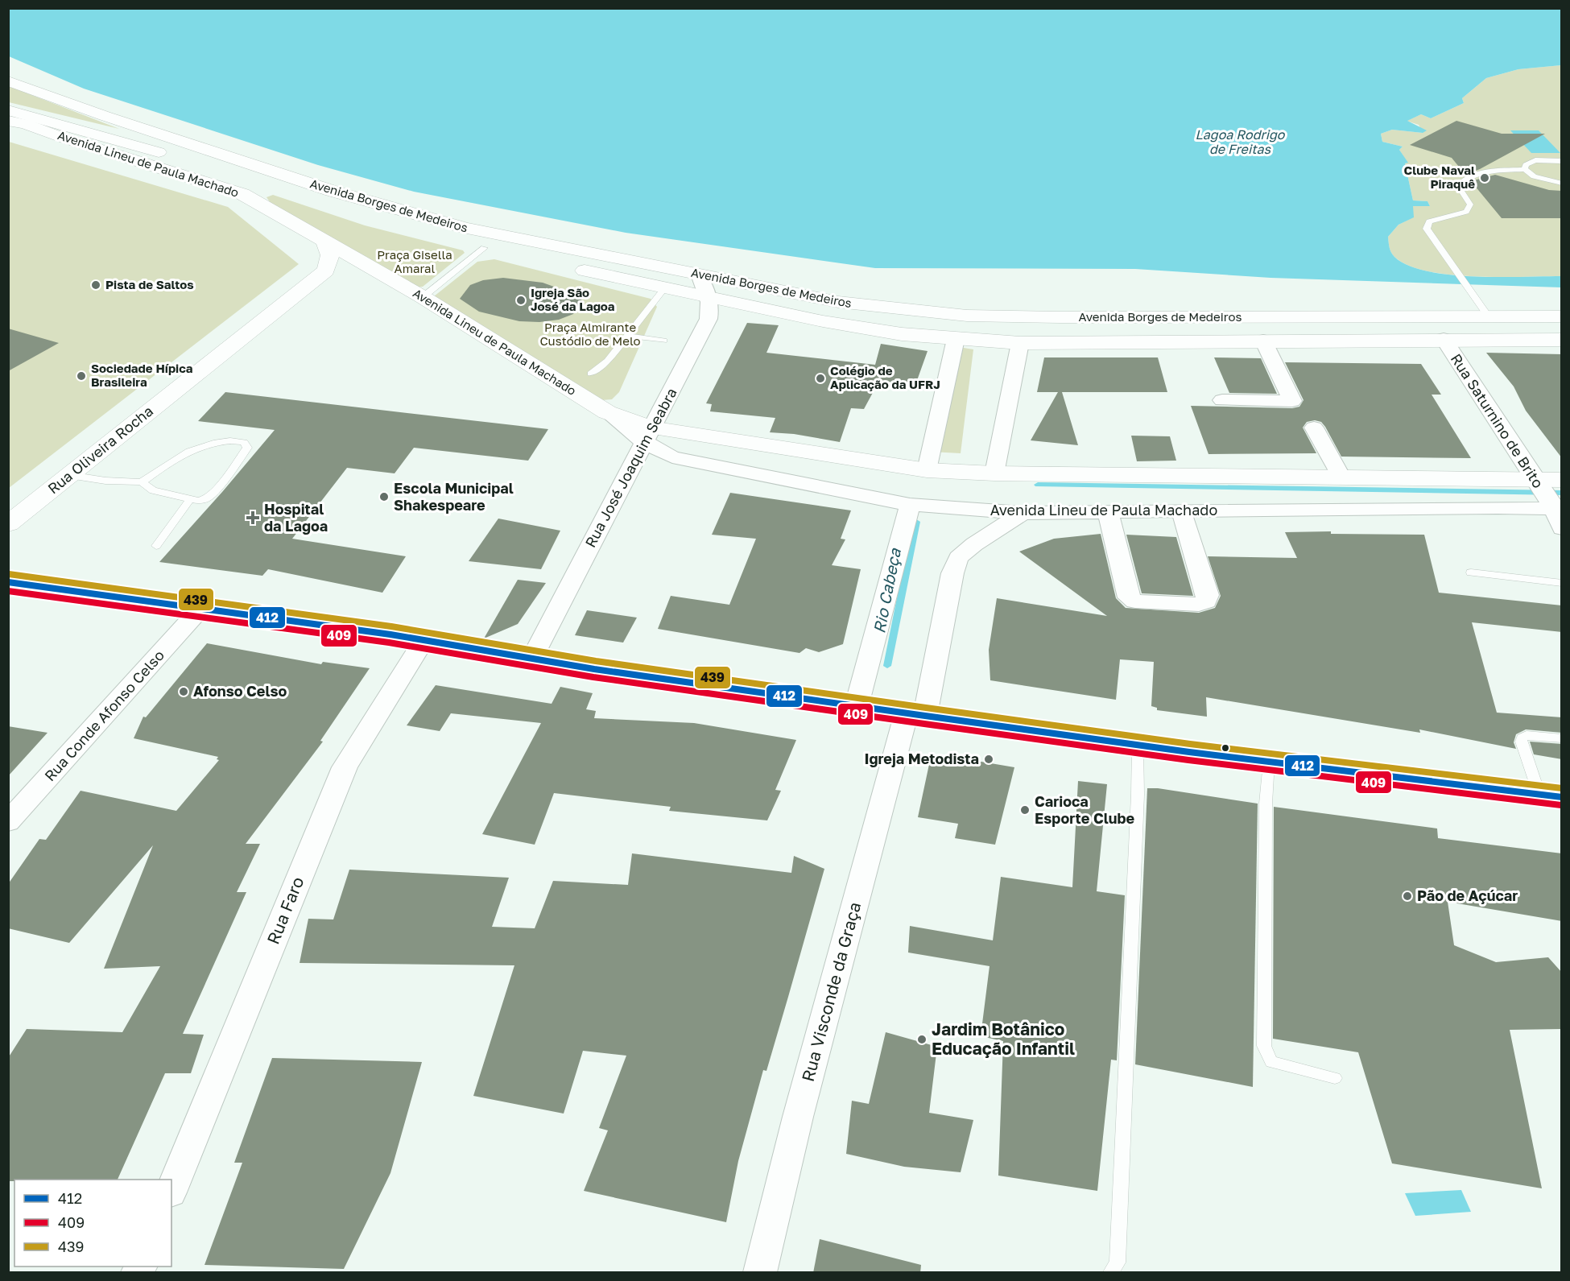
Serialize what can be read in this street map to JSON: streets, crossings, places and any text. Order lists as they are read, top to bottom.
{
  "streets": {
    "main road": ["Avenida Lineu de Paula Machado", "Avenida Borges de Medeiros", "Rua Oliveira Rocha"],
    "street": [
      "Rua Saturnino de Brito",
      "Rua José Joaquim Seabra",
      "Rua Conde Afonso Celso",
      "Rua Faro",
      "Rua Visconde da Graça"
    ]
  },
  "crossings": [
    ["Avenida Lineu de Paula Machado", "Rua Saturnino de Brito"],
    ["Avenida Lineu de Paula Machado", "Rua José Joaquim Seabra"],
    ["Avenida Lineu de Paula Machado", "Rua Visconde da Graça"],
    ["Avenida Borges de Medeiros", "Rua Saturnino de Brito"],
    ["Avenida Borges de Medeiros", "Rua José Joaquim Seabra"]
  ],
  "water": ["Lagoa Rodrigo de Freitas", "Rio Cabeça"],
  "parks": ["Praça Gisella Amaral", "Praça Almirante Custódio de Melo"],
  "places": {
    "other": [
      "Clube Naval Piraquê",
      "Pista de Saltos",
      "Igreja São José da Lagoa",
      "Sociedade Hípica Brasileira",
      "Colégio de Aplicação da UFRJ",
      "Escola Municipal Shakespeare",
      "Afonso Celso",
      "Igreja Metodista",
      "Carioca Esporte Clube",
      "Pão de Açúcar",
      "Jardim Botânico Educação Infantil"
    ],
    "health": ["Hospital da Lagoa"]
  },
  "lines": ["transit line 439", "transit line 412", "transit line 409"],
  "legend": ["412", "409", "439"]
}
